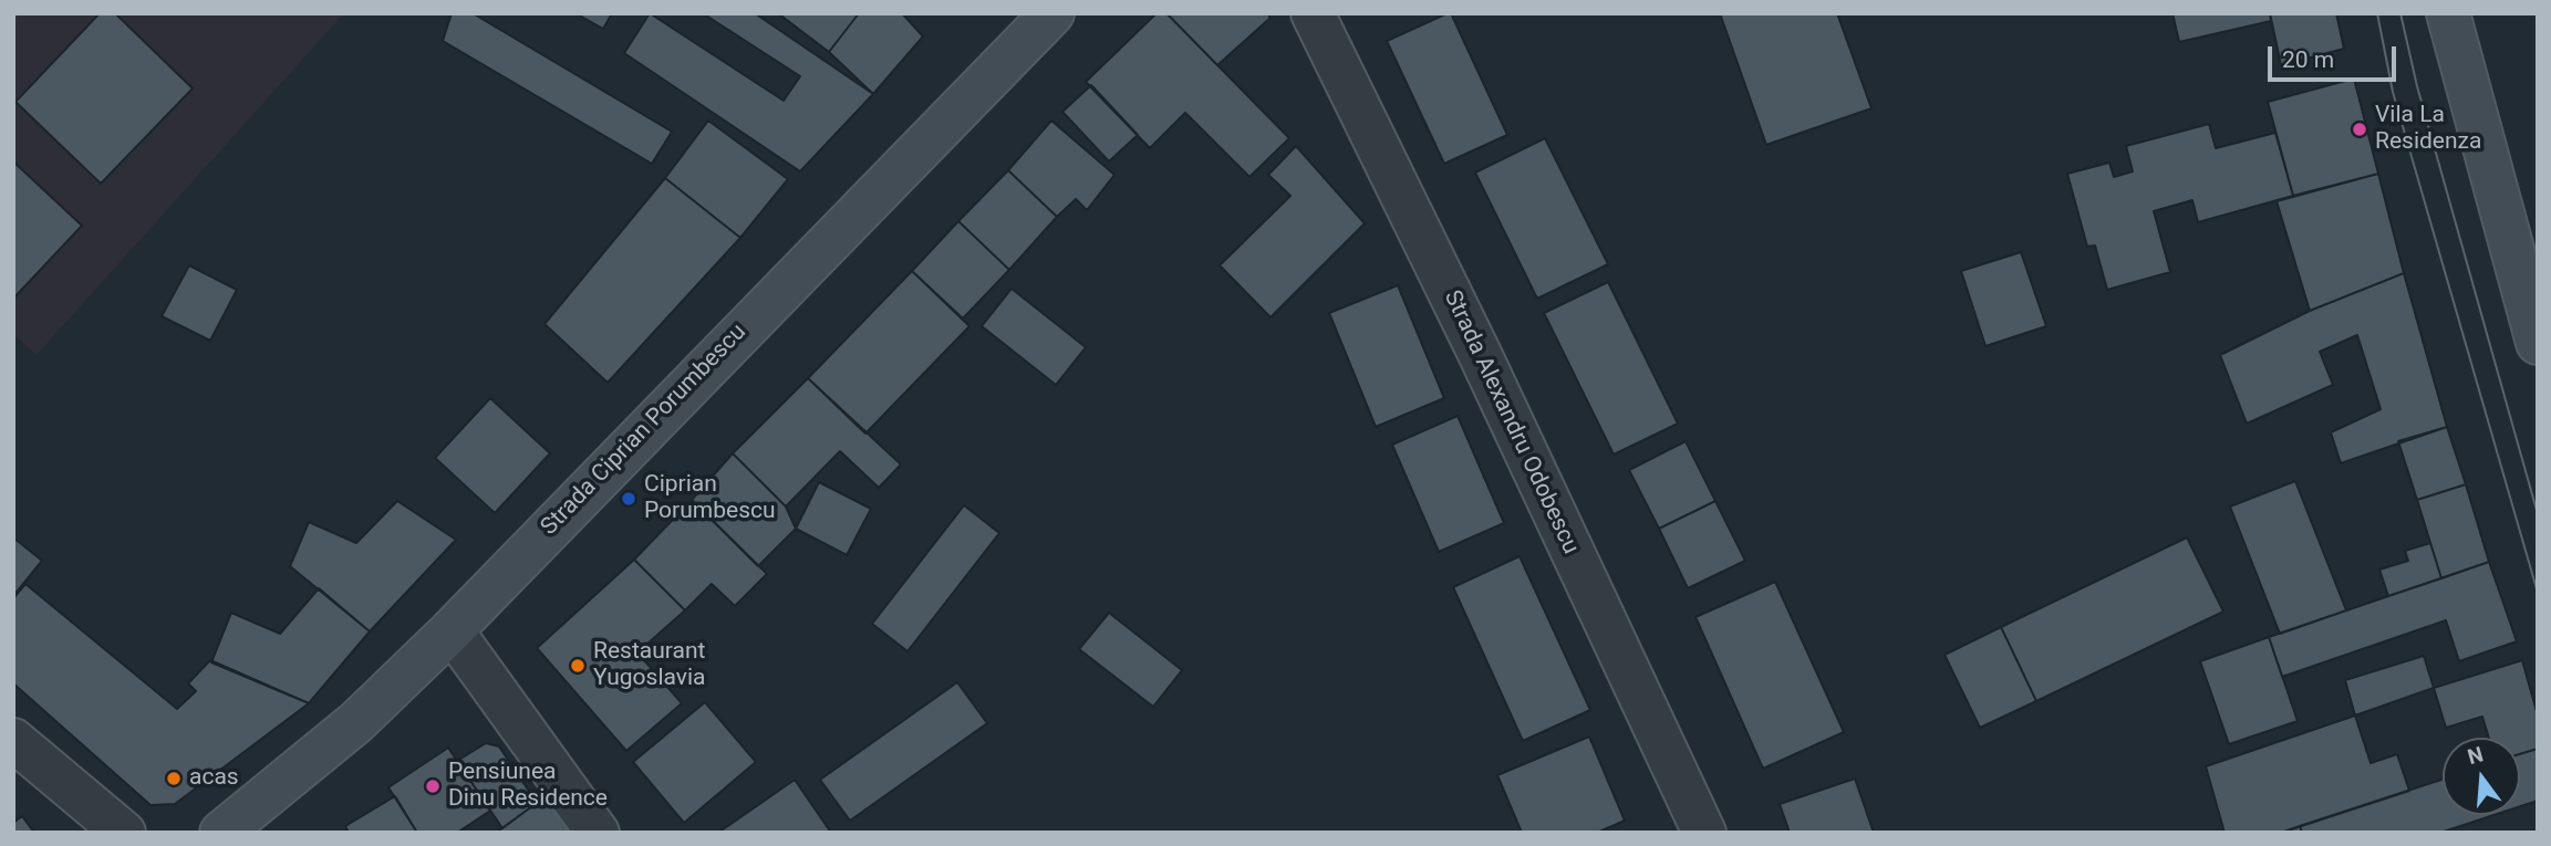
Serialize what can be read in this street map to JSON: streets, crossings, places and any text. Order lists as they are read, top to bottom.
{
  "streets": {
    "street": ["Strada Alexandru Odobescu", "Strada Ciprian Porumbescu"]
  },
  "places": [
    "Vila La Residenza",
    "Ciprian Porumbescu",
    "Restaurant Yugoslavia",
    "acas",
    "Pensiunea Dinu Residence"
  ],
  "scale_bar": "20 m",
  "north": "top"
}
